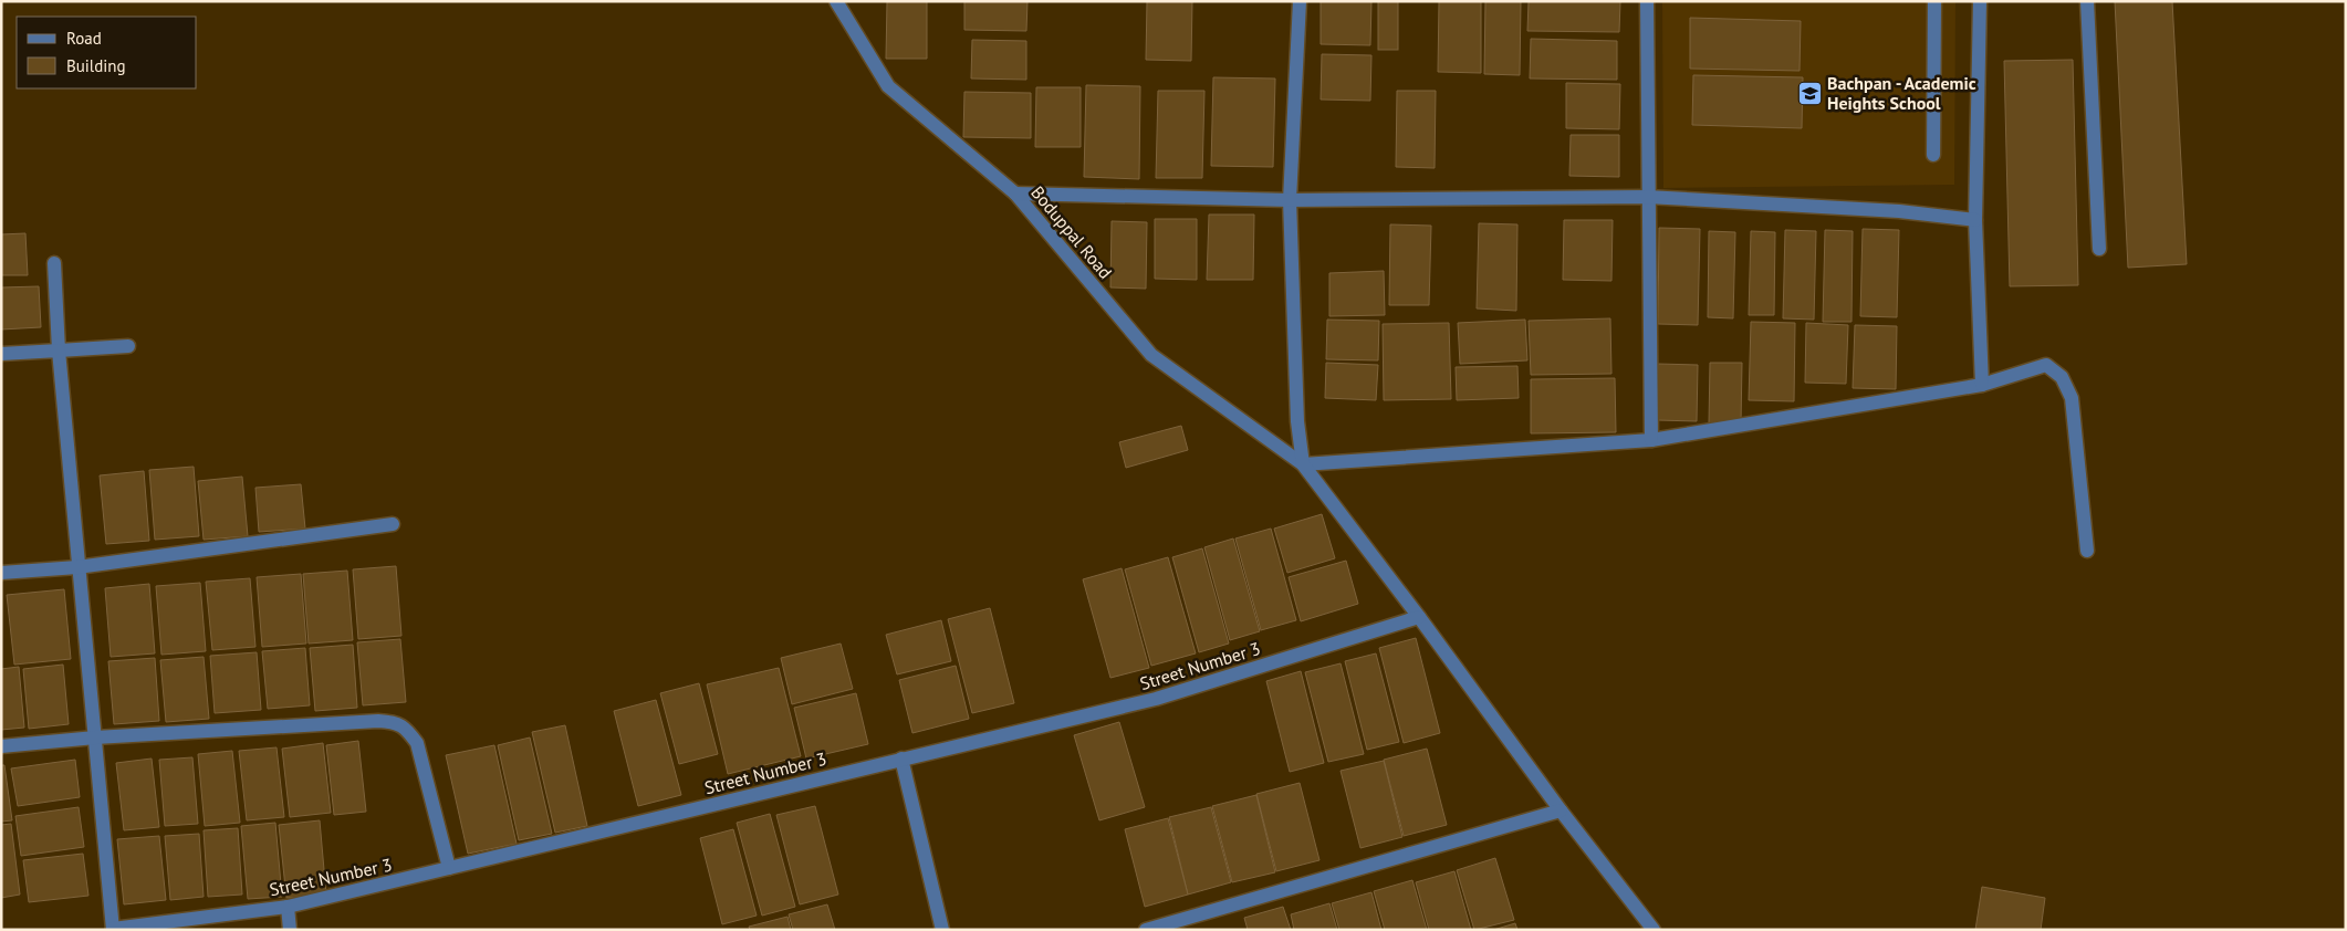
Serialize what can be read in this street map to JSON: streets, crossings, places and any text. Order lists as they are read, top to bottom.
{
  "streets": {
    "street": ["Boduppal Road", "Street Number 3"]
  },
  "places": {
    "school or university": ["Bachpan - Academic Heights School"]
  },
  "legend": ["Road", "Building"]
}
